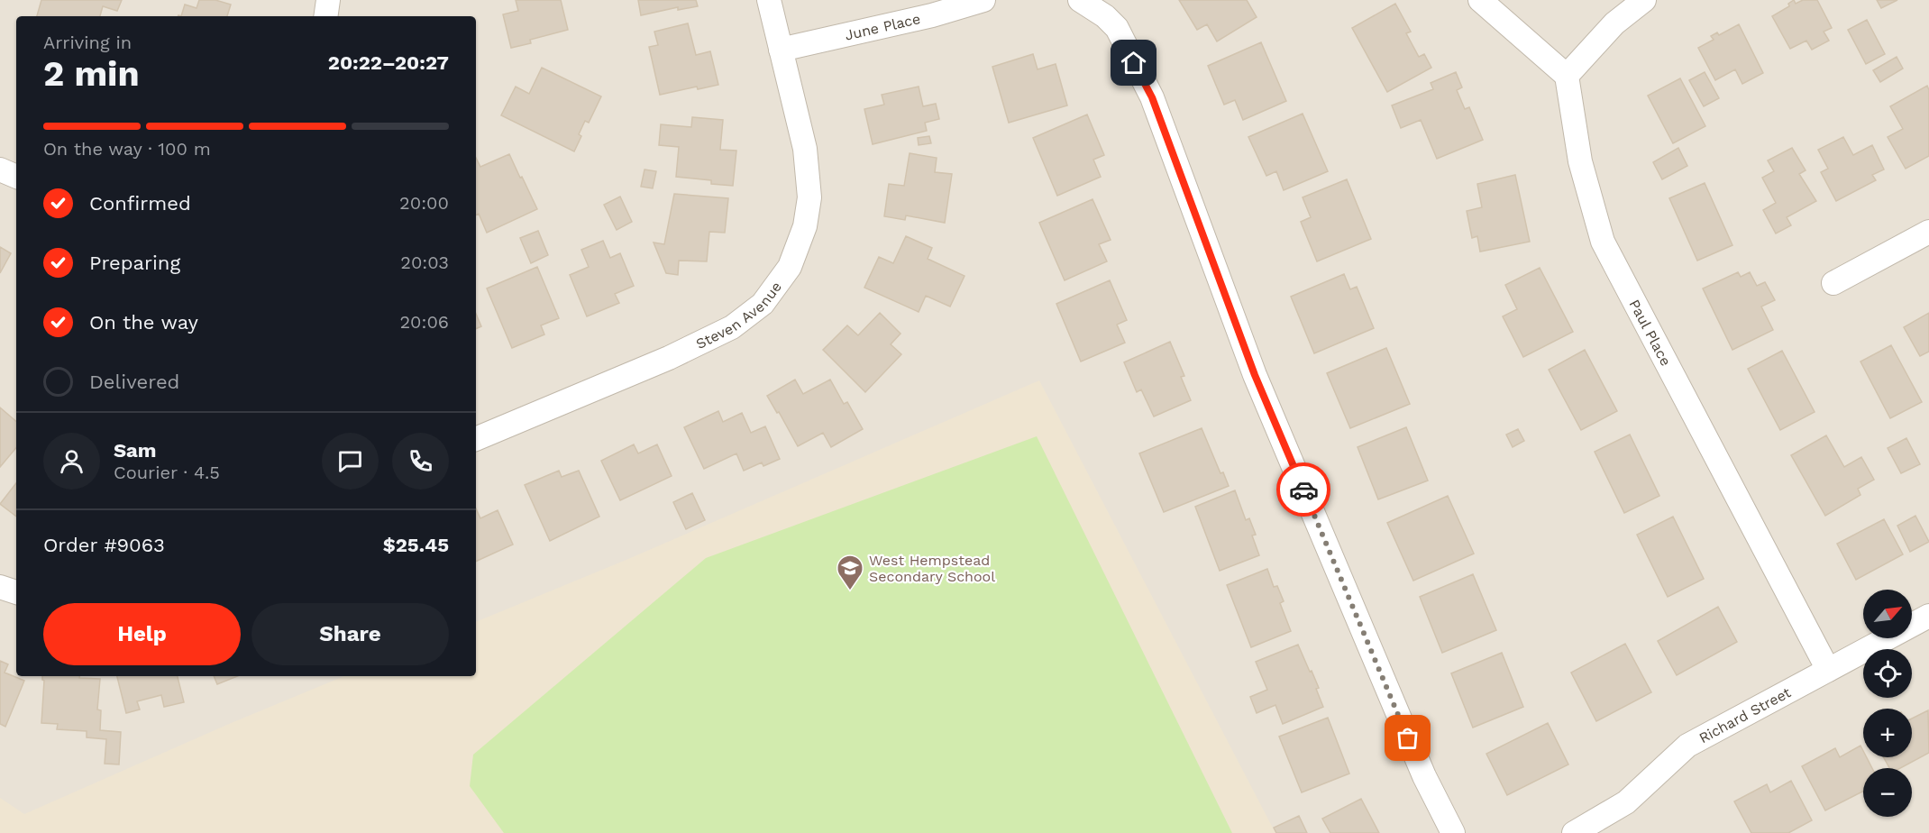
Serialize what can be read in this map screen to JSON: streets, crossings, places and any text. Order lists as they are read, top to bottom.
{
  "streets": {
    "street": [
      "June Place",
      "Steven Avenue",
      "Paul Place",
      "Richard Street"
    ]
  },
  "crossings": [
    ["June Place", "Steven Avenue"],
    ["Paul Place", "Richard Street"]
  ],
  "places": {
    "school or university": ["West Hempstead Secondary School"]
  },
  "north": "top right",
  "page": {
    "heading": ["2 min", "Arriving in", "20:22–20:27"],
    "panel": [
      "Sam",
      "Courier · 4.5",
      "Order #9063",
      "$25.45"
    ],
    "bar": "On the way · 100 m",
    "list": [
      ["Confirmed", "20:00"],
      ["Preparing", "20:03"],
      ["On the way", "20:06"],
      "Delivered"
    ],
    "map_buttons": ["+", "−"],
    "buttons": ["Help", "Share"]
  }
}
